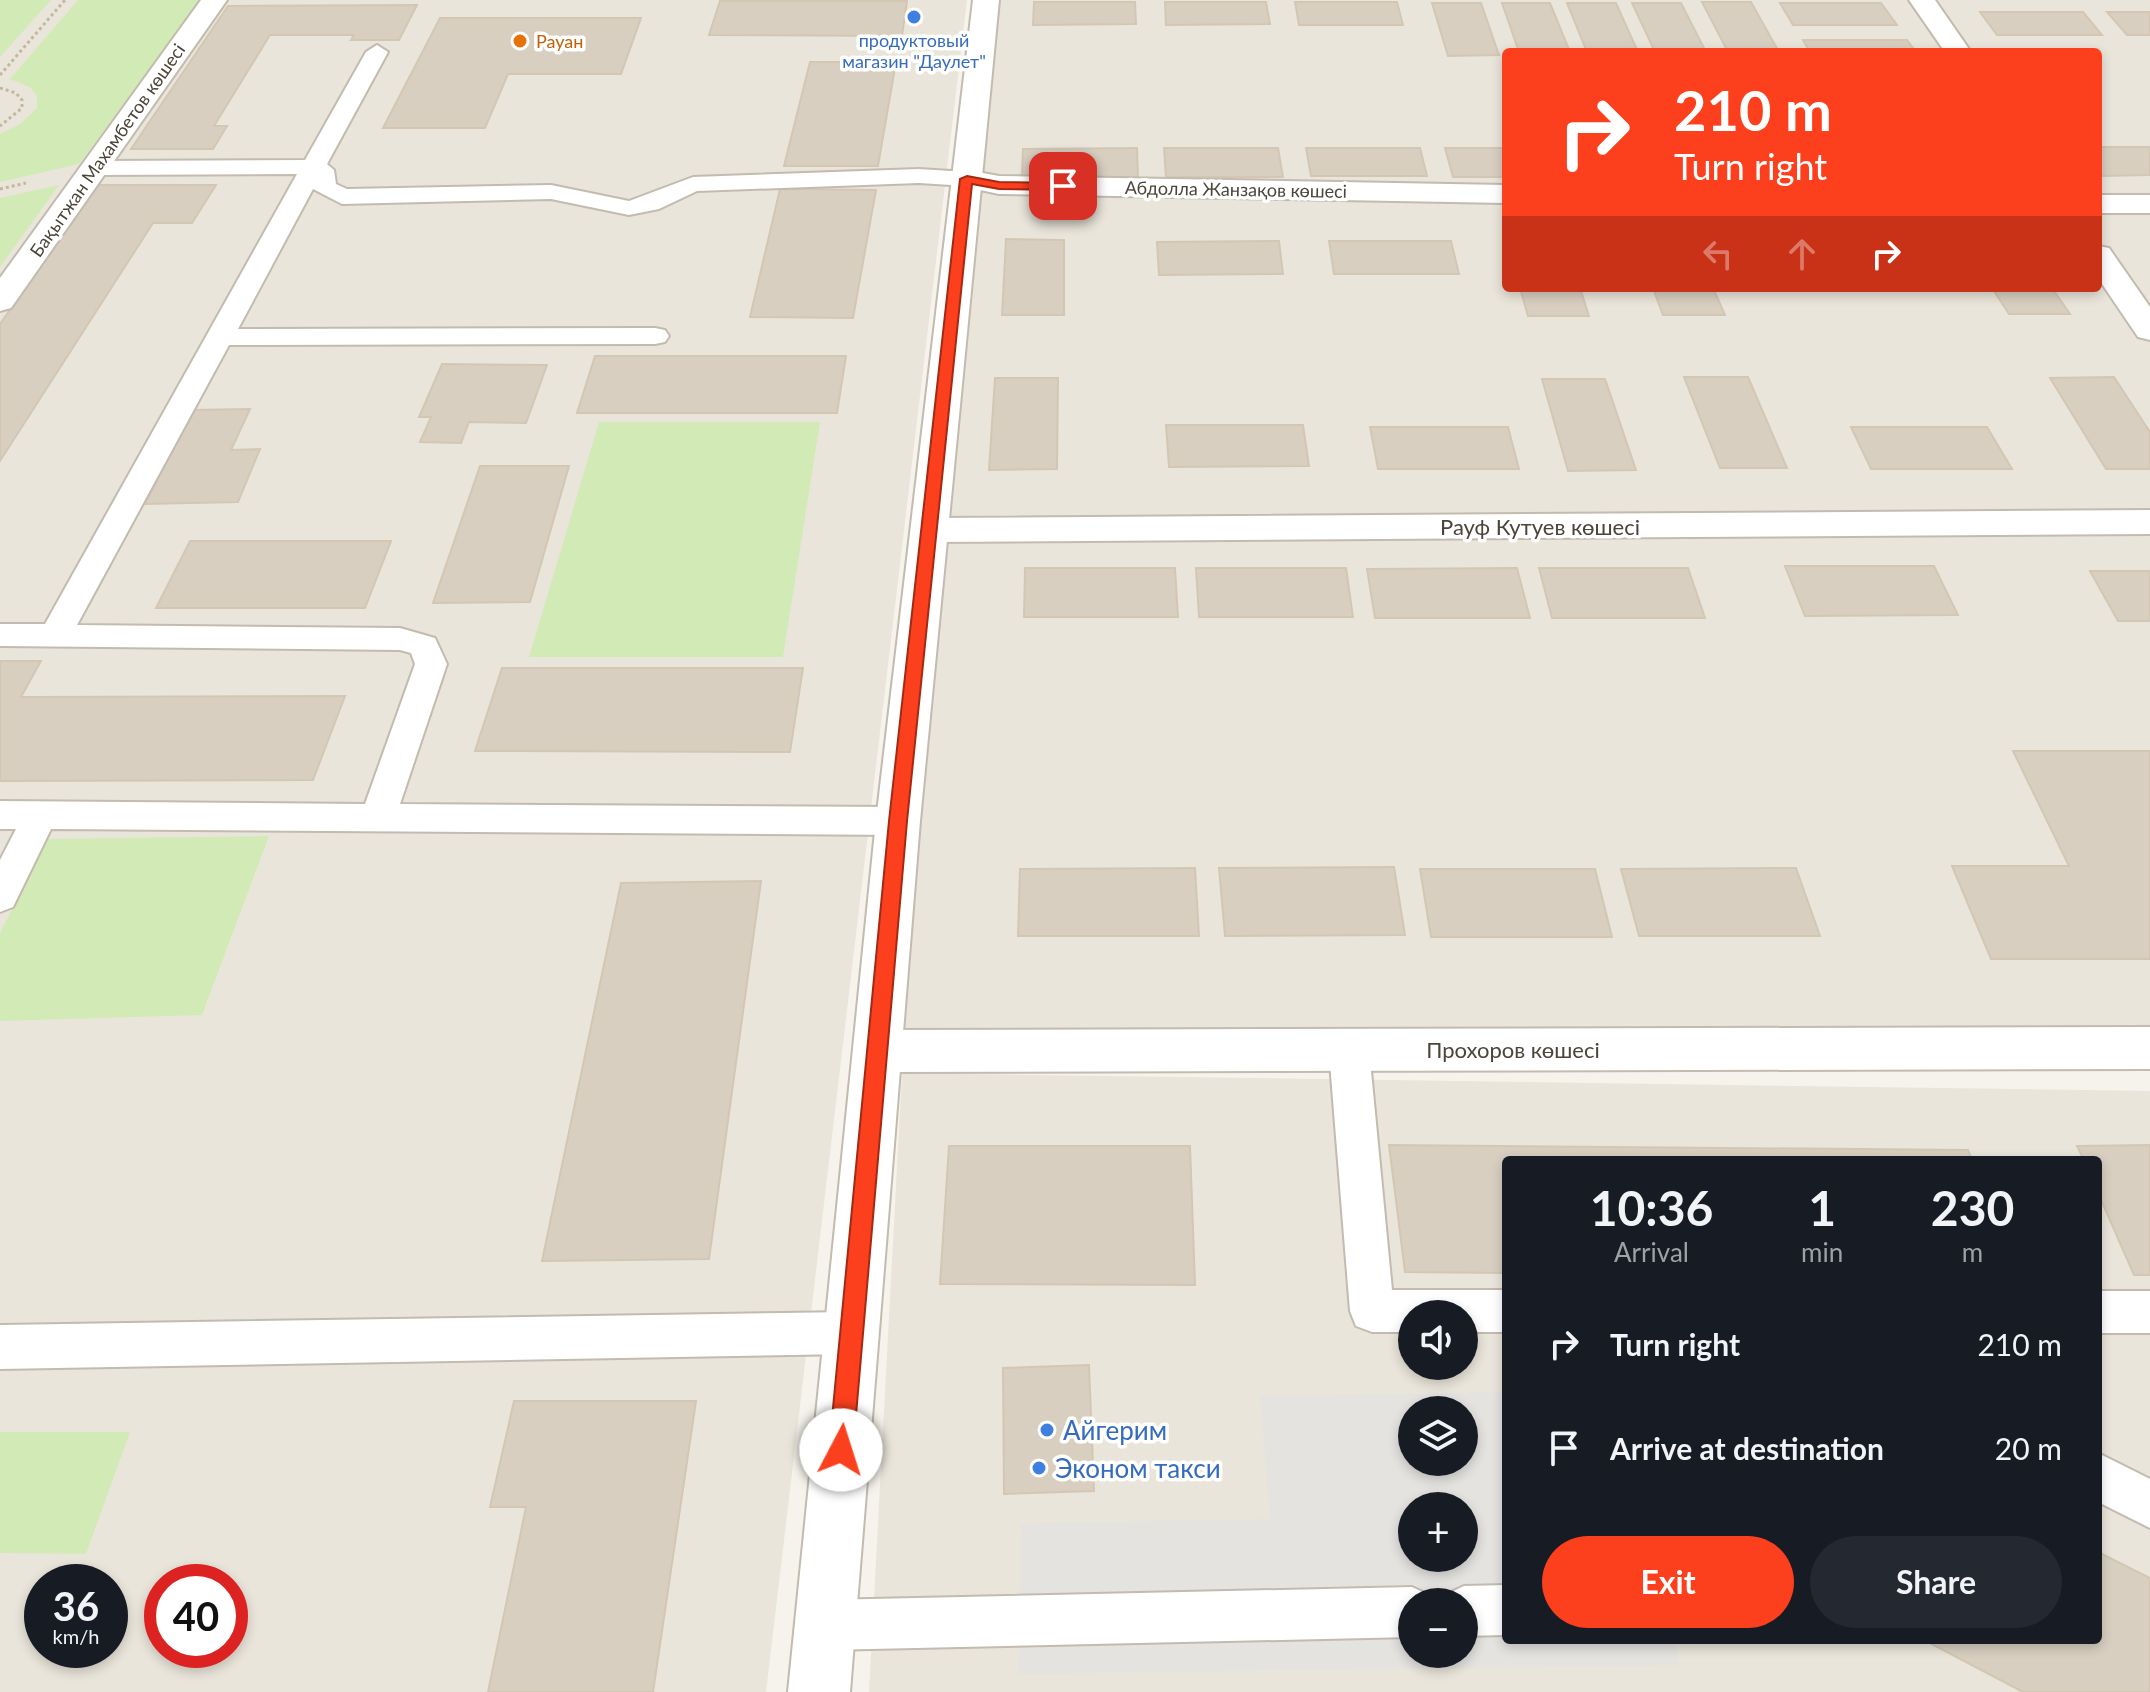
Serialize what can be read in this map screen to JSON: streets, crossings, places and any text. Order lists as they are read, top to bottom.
{
  "streets": {
    "street": [
      "Бақытжан Махамбетов көшесі",
      "Абдолла Жанзақов көшесі",
      "Рауф Кутуев көшесі",
      "Прохоров көшесі"
    ]
  },
  "places": [
    "продуктовый магазин \"Даулет\"",
    "Рауан",
    "Айгерим",
    "Эконом такси"
  ],
  "page": {
    "turn": ["210 m", "Turn right"],
    "eta": [
      "10:36",
      "Arrival",
      "1",
      "min",
      "230",
      "m"
    ],
    "list": [
      {
        "name": "Turn right",
        "value": "210 m"
      },
      {
        "name": "Arrive at destination",
        "value": "20 m"
      }
    ],
    "map_buttons": ["+", "−"],
    "buttons": ["Exit", "Share"],
    "speed": "36 km/h",
    "limit": "40"
  }
}
